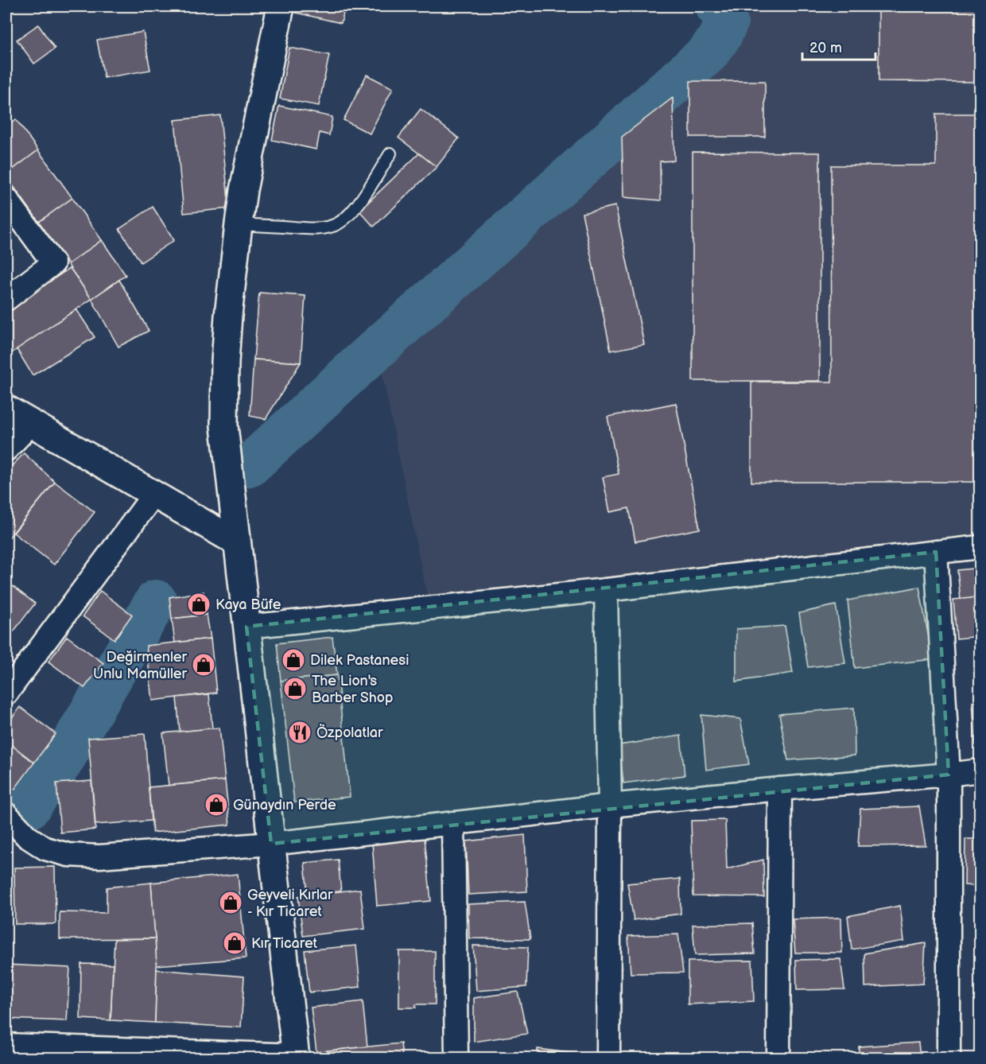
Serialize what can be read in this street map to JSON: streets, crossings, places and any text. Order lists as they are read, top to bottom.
{
  "places": {
    "shop": [
      "Kaya Büfe",
      "Dilek Pastanesi",
      "Değirmenler Unlu Mamüller",
      "The Lion's Barber Shop",
      "Günaydın Perde",
      "Geyveli Kırlar - Kır Ticaret",
      "Kır Ticaret"
    ],
    "restaurant": ["Özpolatlar"]
  },
  "scale_bar": "20 m"
}
